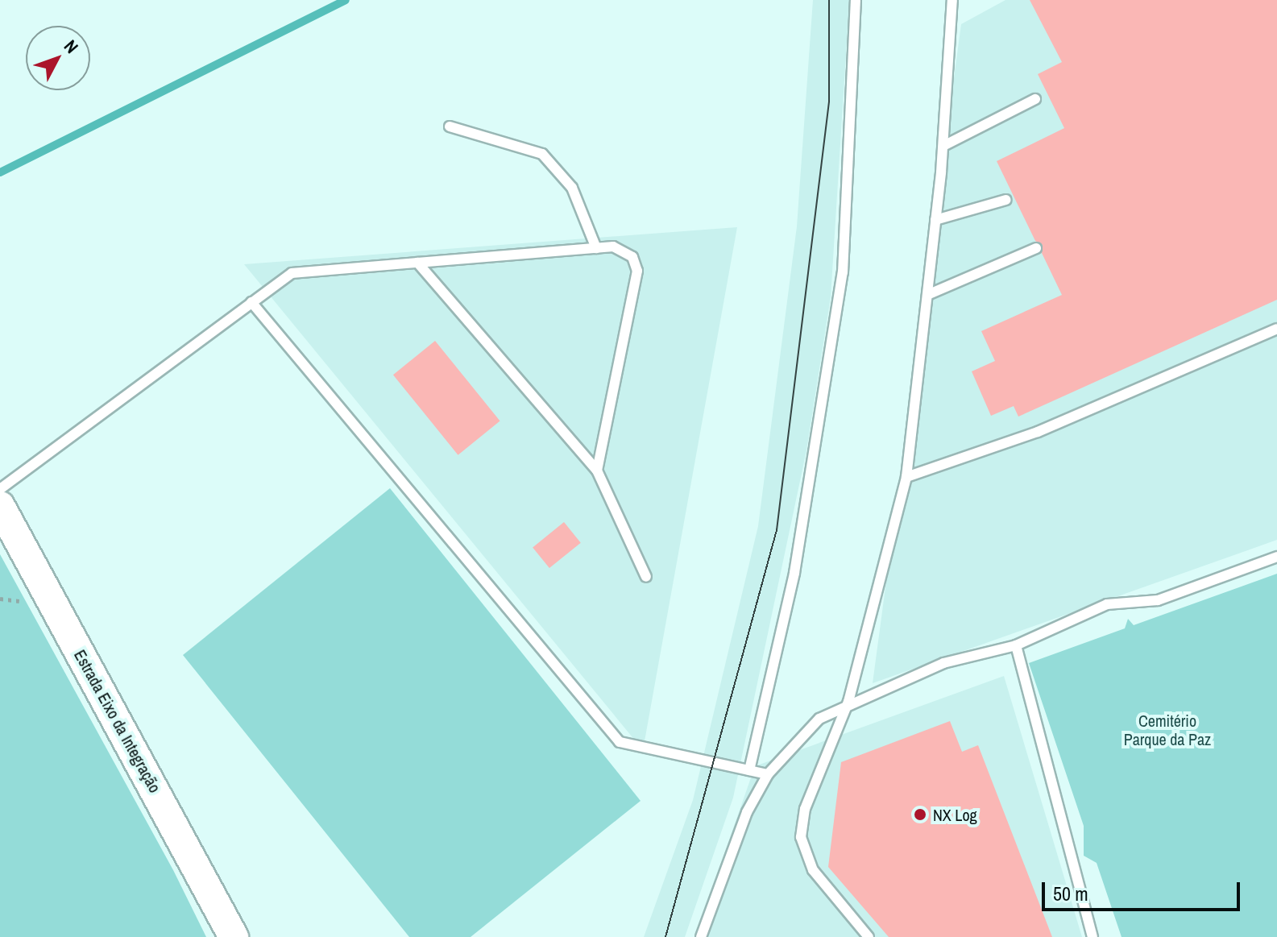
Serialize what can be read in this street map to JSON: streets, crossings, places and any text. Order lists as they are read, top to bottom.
{
  "streets": {
    "main road": ["Estrada Eixo da Integração"]
  },
  "parks": ["Cemitério Parque da Paz"],
  "places": ["NX Log"],
  "scale_bar": "50 m",
  "north": "top right"
}
